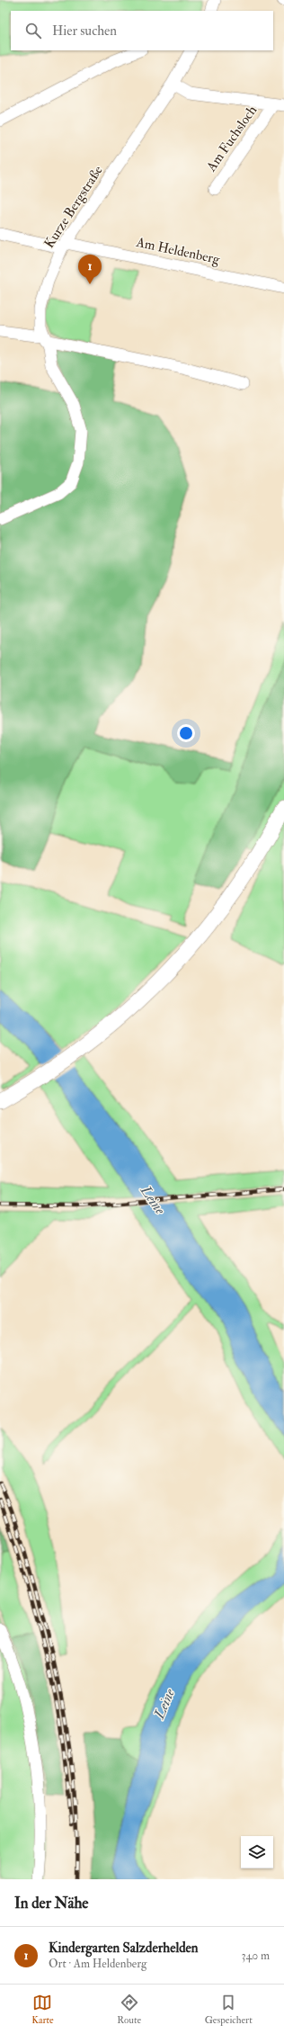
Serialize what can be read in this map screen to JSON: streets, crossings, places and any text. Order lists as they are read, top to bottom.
{
  "streets": {
    "street": ["Am Fuchsloch", "Kurze Bergstraße", "Am Heldenberg"]
  },
  "crossings": [
    ["Am Fuchsloch", "Kurze Bergstraße"],
    ["Kurze Bergstraße", "Am Heldenberg"]
  ],
  "water": ["Leine"],
  "page": {
    "search": "Hier suchen",
    "pins": "1",
    "heading": "In der Nähe",
    "list": [
      {
        "mark": "1",
        "name": "Kindergarten Salzderhelden",
        "note": "Ort · Am Heldenberg",
        "value": "340 m"
      }
    ],
    "nav": ["Karte", "Route", "Gespeichert"]
  }
}
